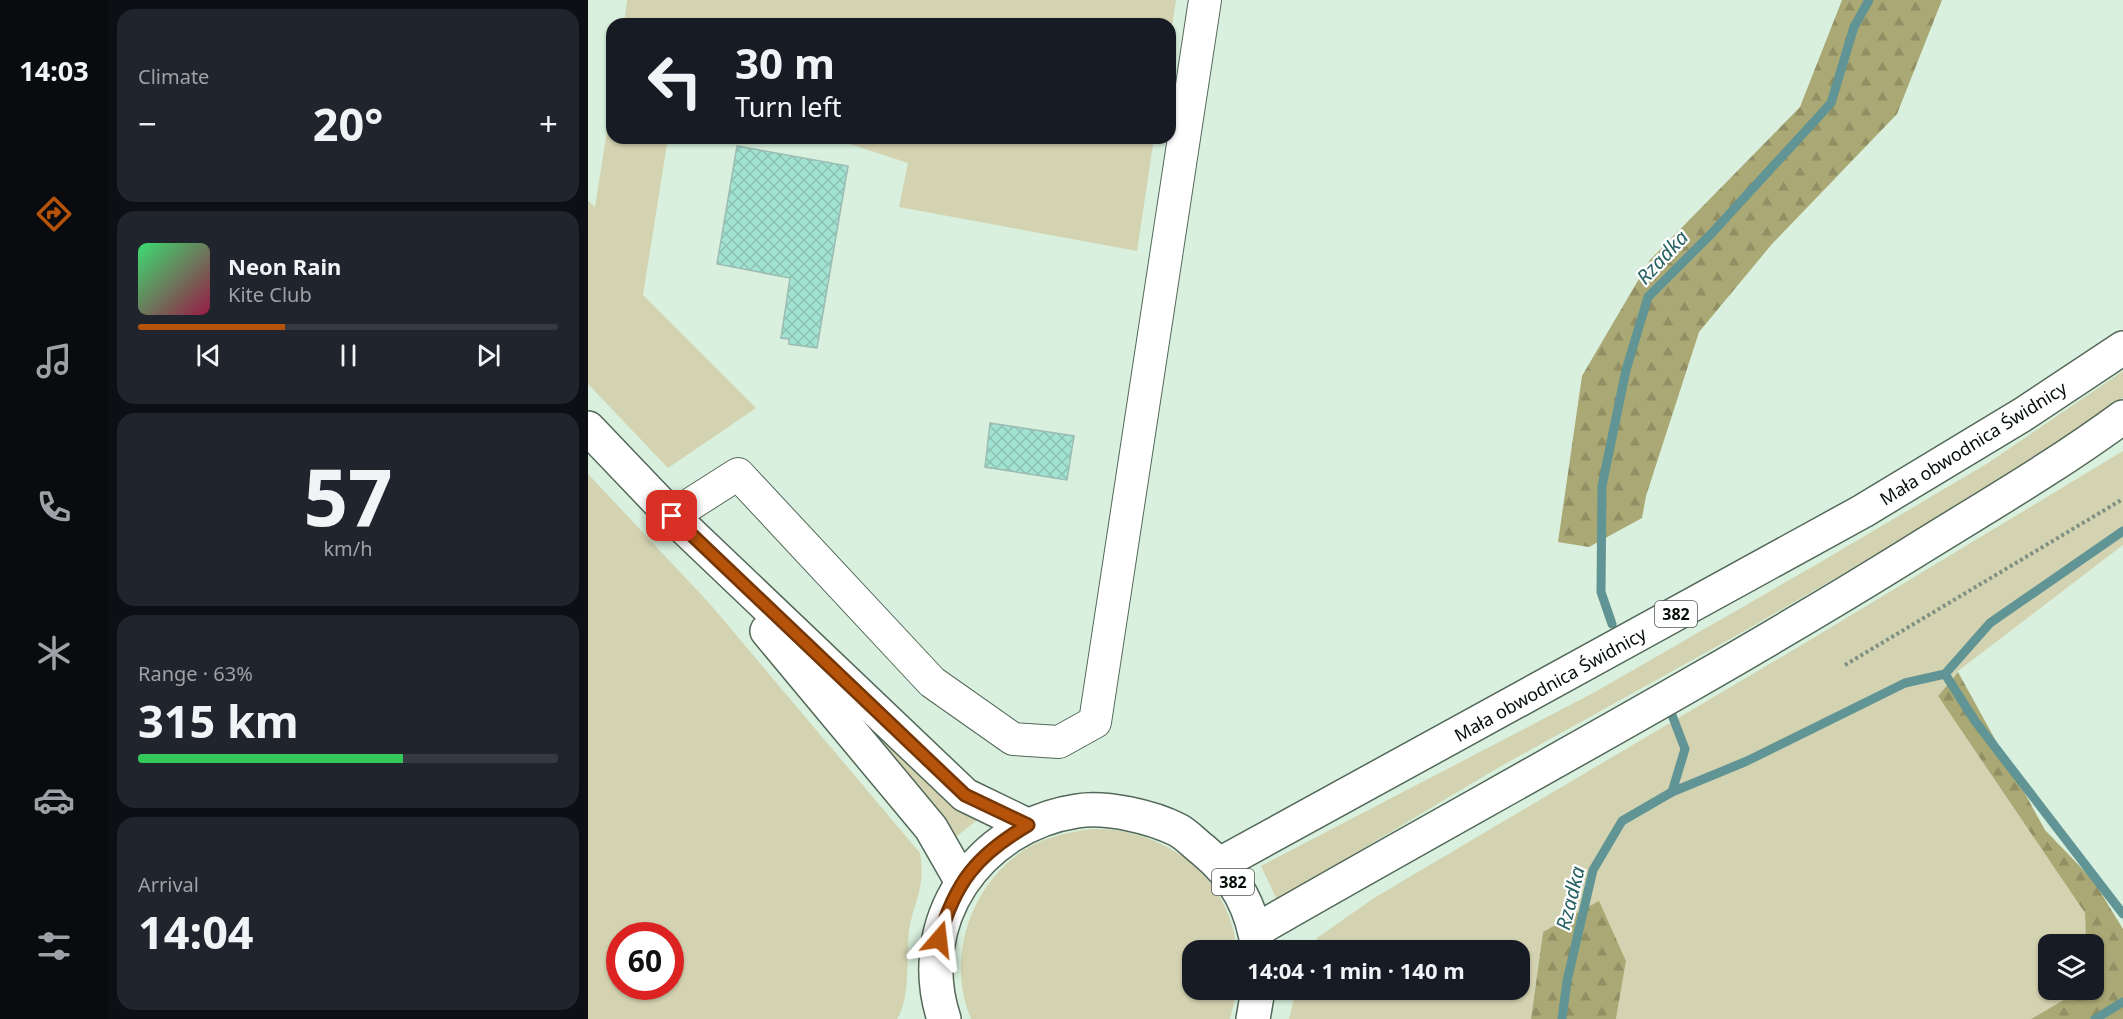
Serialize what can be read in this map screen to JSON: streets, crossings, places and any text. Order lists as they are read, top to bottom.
{
  "streets": {
    "main road": ["Mała obwodnica Świdnicy", "382"]
  },
  "crossings": [
    ["Mała obwodnica Świdnicy", "382"]
  ],
  "water": ["Rzadka"],
  "page": {
    "tabs": "14:03",
    "tile": [
      "Climate",
      ["57", "km/h"],
      ["Range · 63%", "315 km"],
      ["Arrival", "14:04"]
    ],
    "turn": ["30 m", "Turn left"],
    "heat": ["−", "20°", "+"],
    "song": ["Neon Rain", "Kite Club"],
    "limit": "60",
    "trip": "14:04 · 1 min · 140 m"
  }
}
